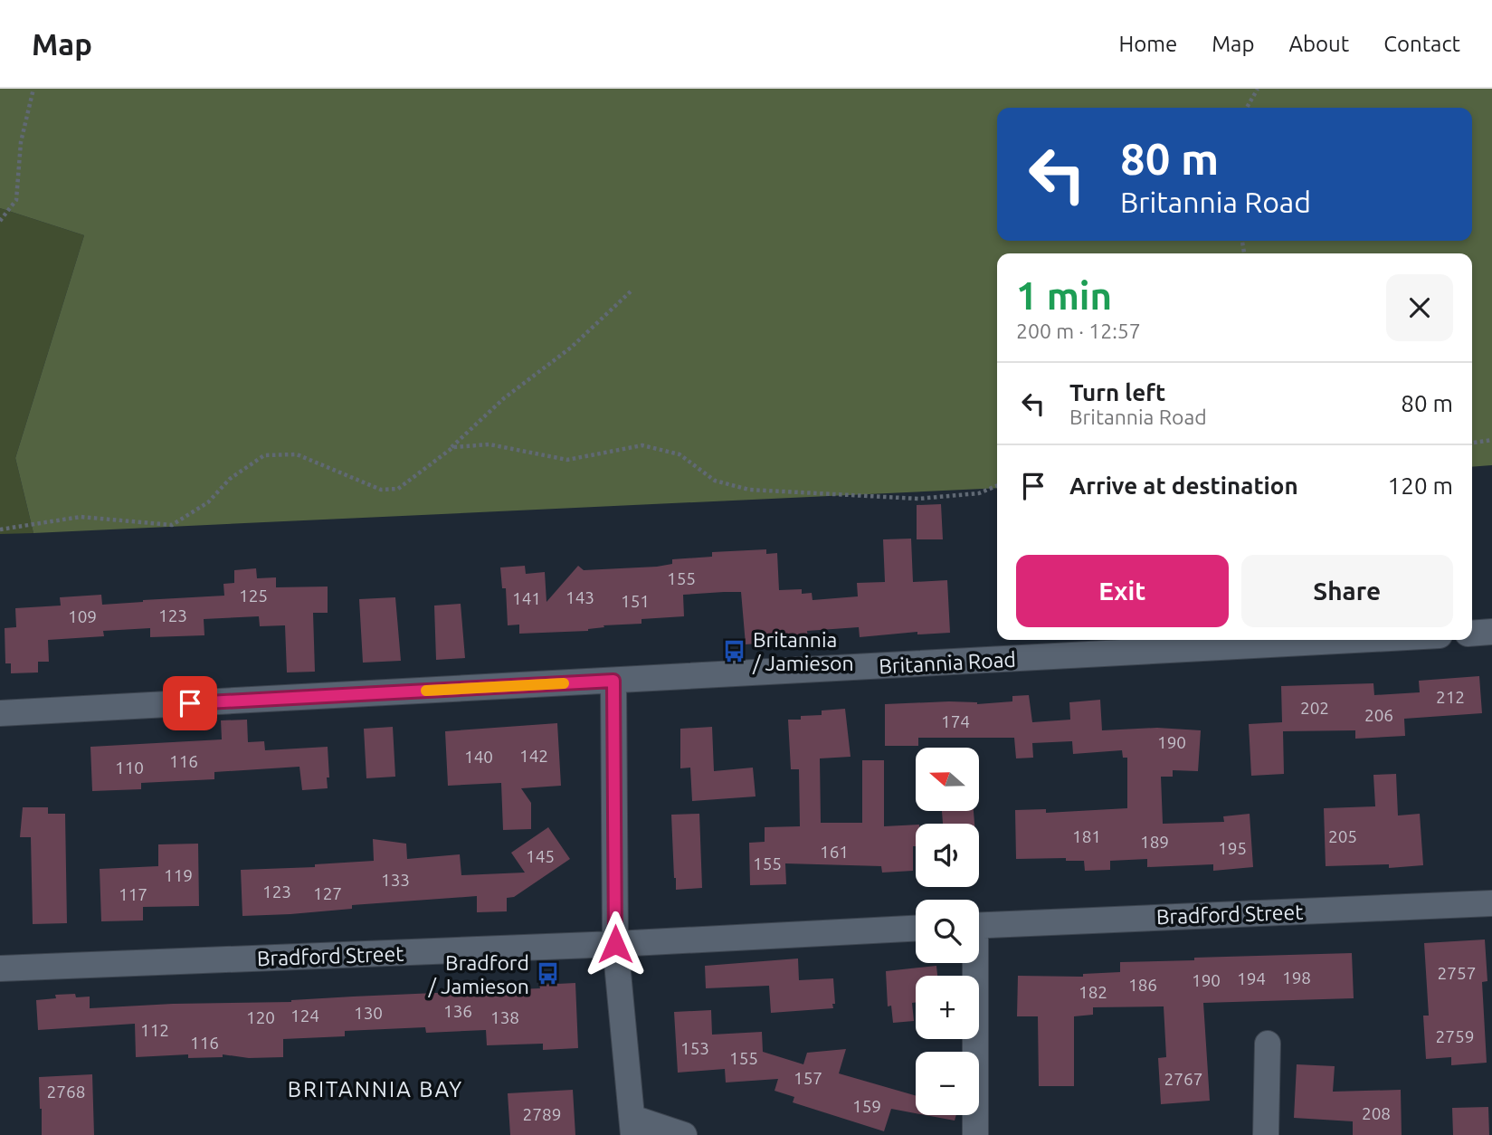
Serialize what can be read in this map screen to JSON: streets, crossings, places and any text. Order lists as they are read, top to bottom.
{
  "streets": {
    "street": ["Britannia Road", "Bradford Street"]
  },
  "districts": ["BRITANNIA BAY"],
  "places": {
    "bus stop": ["Britannia / Jamieson", "Bradford / Jamieson"]
  },
  "house_numbers": [
    "155",
    "125",
    "143",
    "141",
    "151",
    "123",
    "109",
    "212",
    "202",
    "206",
    "174",
    "190",
    "142",
    "140",
    "116",
    "110",
    "181",
    "205",
    "189",
    "195",
    "161",
    "145",
    "155",
    "119",
    "133",
    "123",
    "127",
    "117",
    "2757",
    "198",
    "194",
    "190",
    "186",
    "182",
    "136",
    "130",
    "124",
    "120",
    "138",
    "112",
    "2759",
    "116",
    "153",
    "155",
    "157",
    "2767",
    "2768",
    "159",
    "208",
    "2789"
  ],
  "north": "left",
  "page": {
    "header": "Map",
    "nav": [
      "Home",
      "Map",
      "About",
      "Contact"
    ],
    "turn": ["80 m", "Britannia Road"],
    "heading": ["1 min", "200 m · 12:57"],
    "list": [
      {
        "name": "Turn left",
        "note": "Britannia Road",
        "value": "80 m"
      },
      {
        "name": "Arrive at destination",
        "value": "120 m"
      }
    ],
    "buttons": ["Exit", "Share"],
    "map_buttons": ["+", "−"]
  }
}
